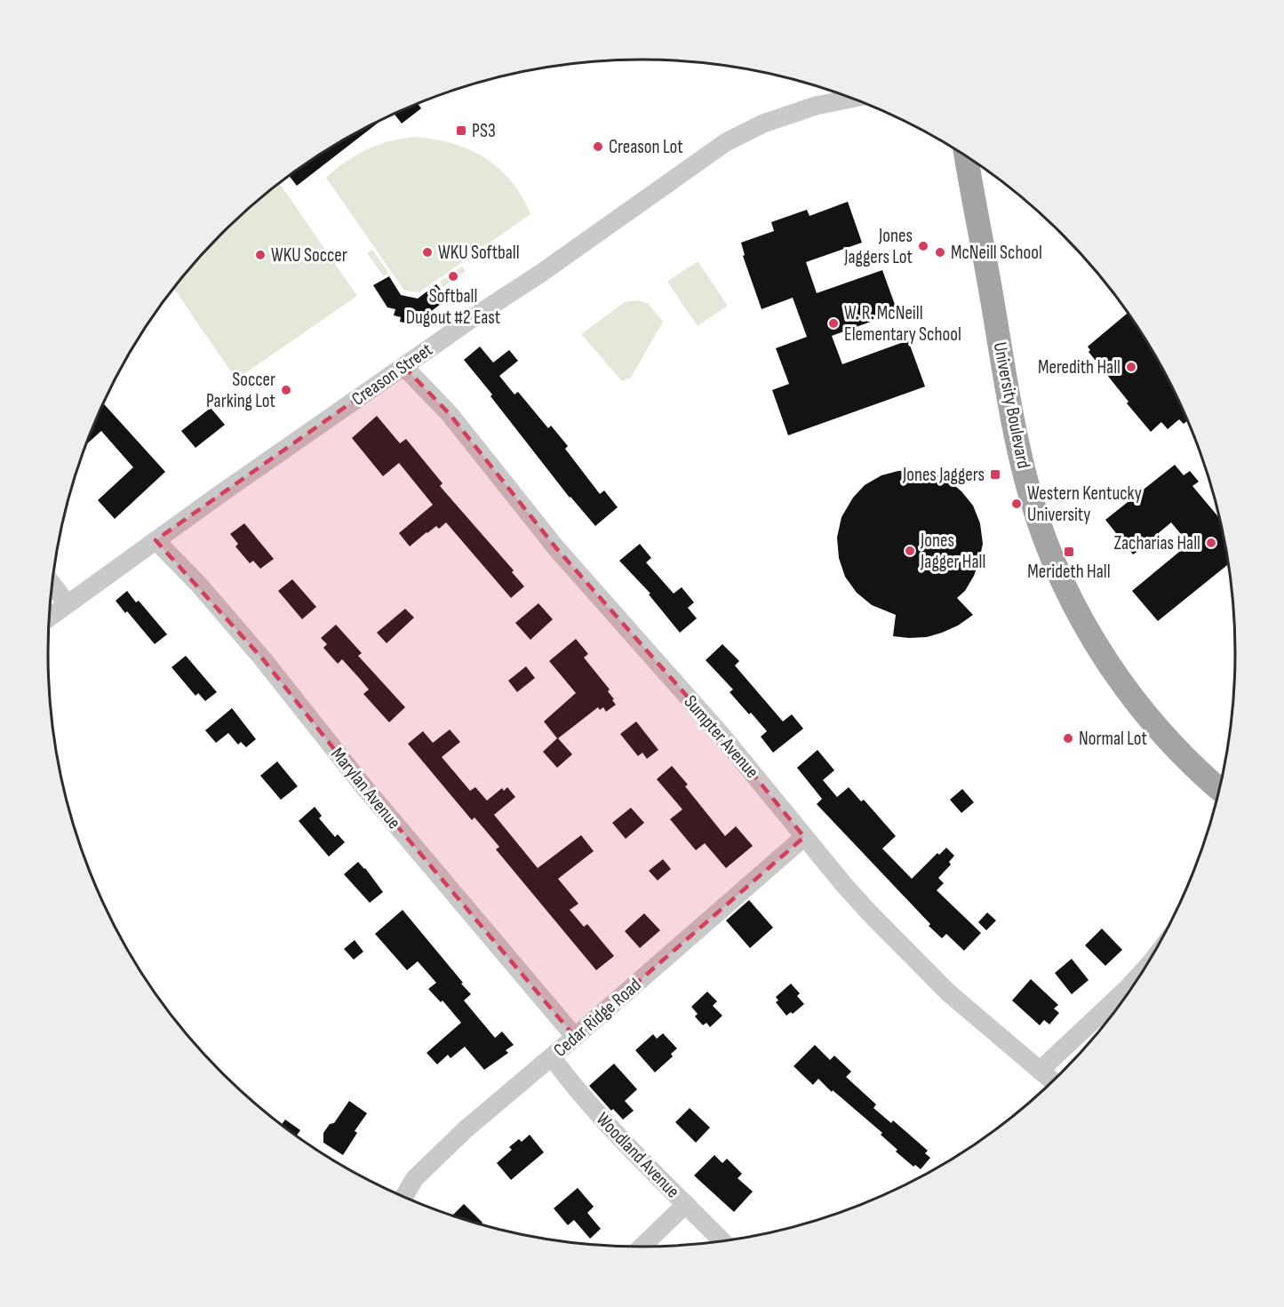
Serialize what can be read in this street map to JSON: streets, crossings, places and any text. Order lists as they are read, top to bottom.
{
  "streets": {
    "main road": ["University Boulevard"],
    "street": [
      "Creason Street",
      "Sumpter Avenue",
      "Marylan Avenue",
      "Cedar Ridge Road",
      "Woodland Avenue"
    ]
  },
  "crossings": [
    ["Creason Street", "Sumpter Avenue"],
    ["Creason Street", "Marylan Avenue"],
    ["Sumpter Avenue", "Cedar Ridge Road"],
    ["Marylan Avenue", "Cedar Ridge Road"],
    ["Cedar Ridge Road", "Woodland Avenue"]
  ],
  "places": {
    "transit": ["PS3", "Jones Jaggers", "Merideth Hall"],
    "other": [
      "Creason Lot",
      "Jones Jaggers Lot",
      "WKU Softball",
      "McNeill School",
      "WKU Soccer",
      "Softball Dugout #2 East",
      "W. R. McNeill Elementary School",
      "Meredith Hall",
      "Soccer Parking Lot",
      "Western Kentucky University",
      "Zacharias Hall",
      "Jones Jagger Hall",
      "Normal Lot"
    ]
  }
}
